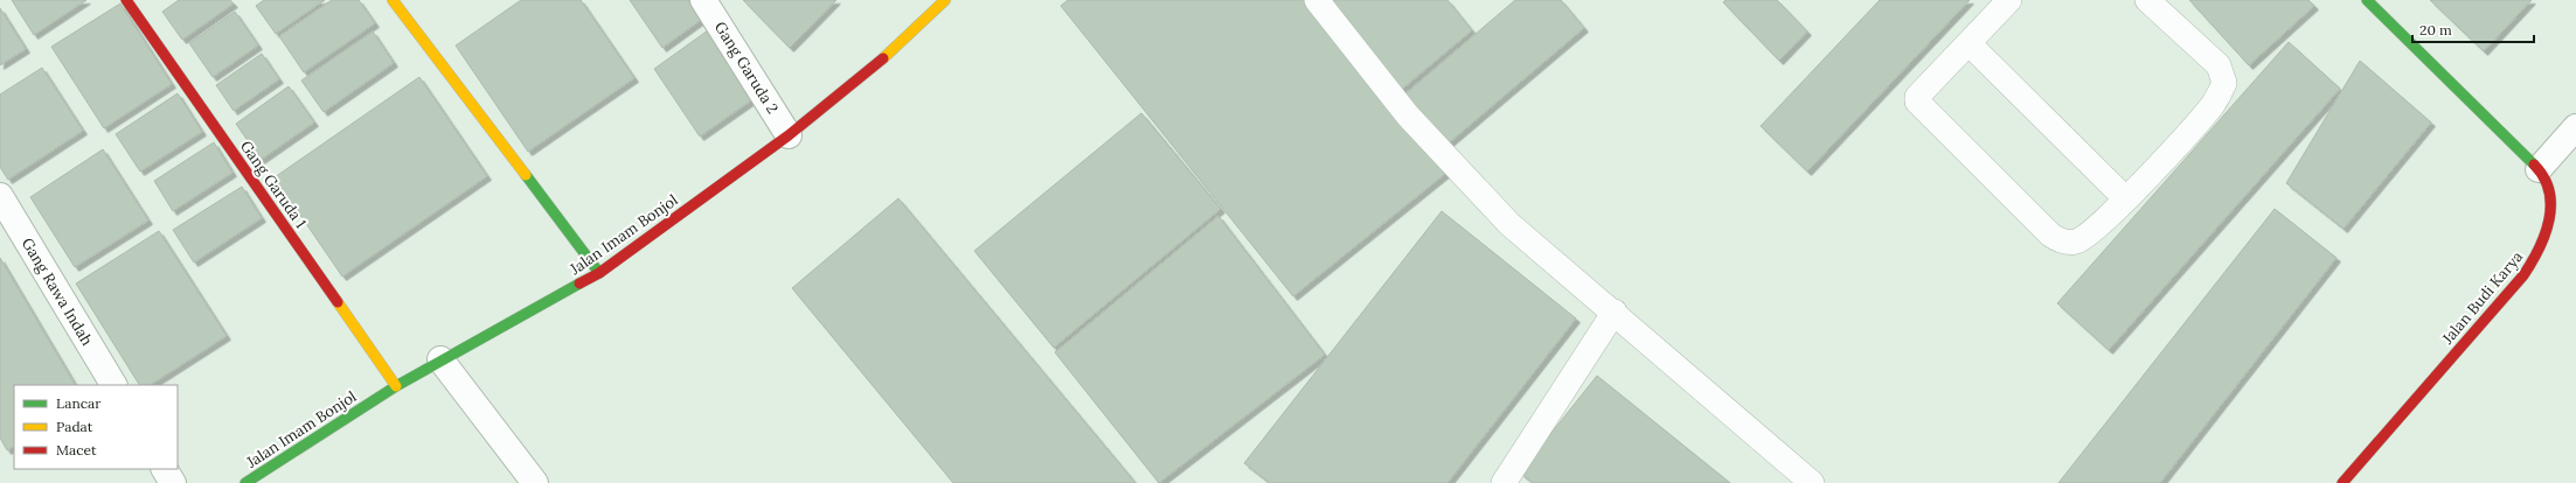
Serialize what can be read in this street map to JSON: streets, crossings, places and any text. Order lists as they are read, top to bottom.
{
  "streets": {
    "street": [
      "Gang Garuda 2",
      "Gang Garuda 1",
      "Jalan Imam Bonjol",
      "Gang Rawa Indah",
      "Jalan Budi Karya"
    ]
  },
  "crossings": [
    ["Gang Garuda 2", "Jalan Imam Bonjol"],
    ["Gang Garuda 1", "Jalan Imam Bonjol"]
  ],
  "legend": ["Lancar", "Padat", "Macet"],
  "scale_bar": "20 m"
}
